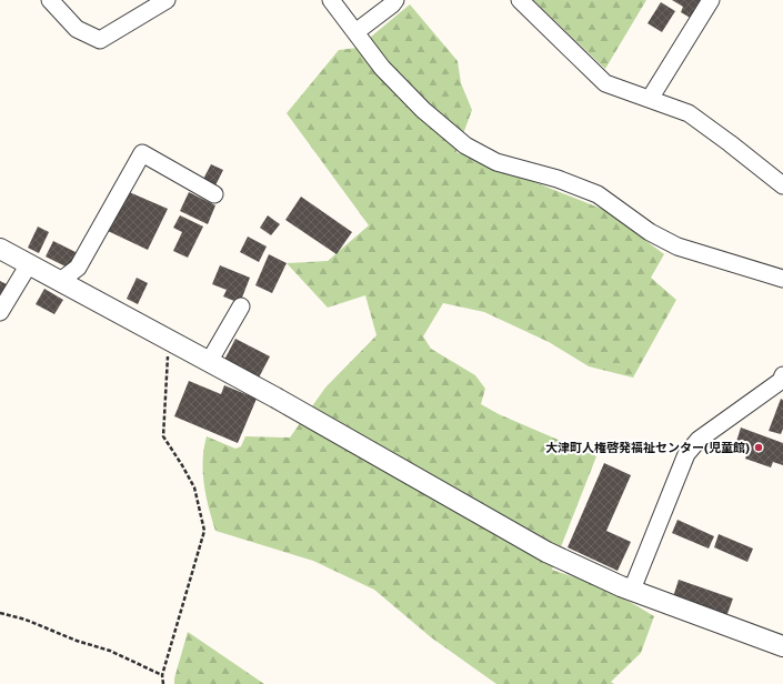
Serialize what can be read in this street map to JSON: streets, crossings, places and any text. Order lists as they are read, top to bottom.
{
  "places": ["大津町人権啓発福祉センター(児童館)"]
}
